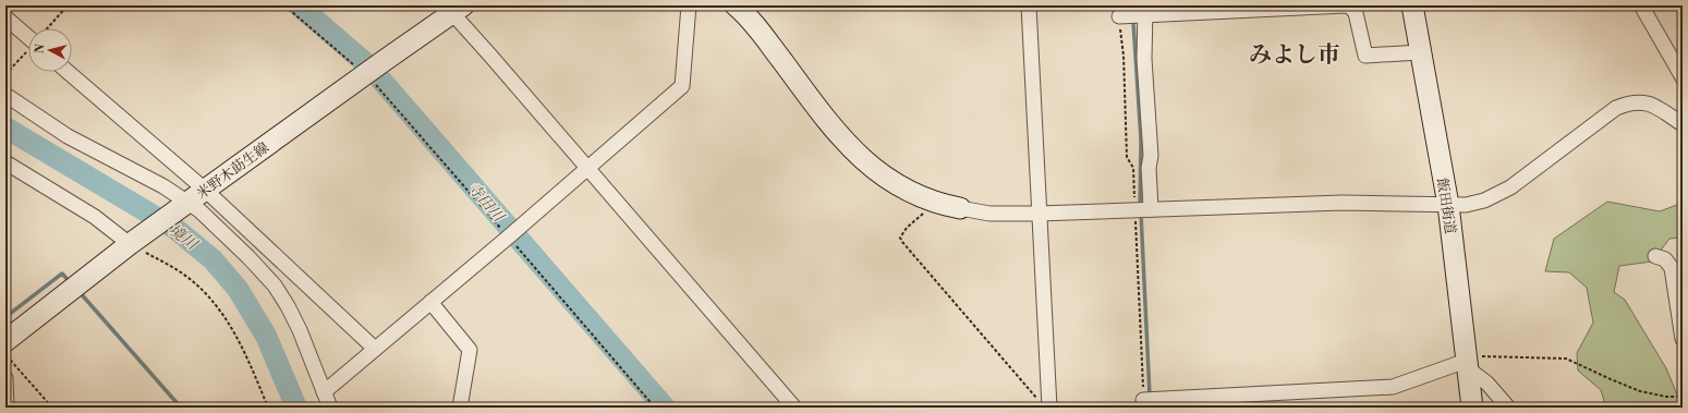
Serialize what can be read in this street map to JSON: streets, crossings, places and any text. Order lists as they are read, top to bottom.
{
  "streets": {
    "main road": ["米野木莇生線", "飯田街道"]
  },
  "districts": ["みよし市"],
  "water": ["寺田川", "境川"],
  "north": "left"
}
